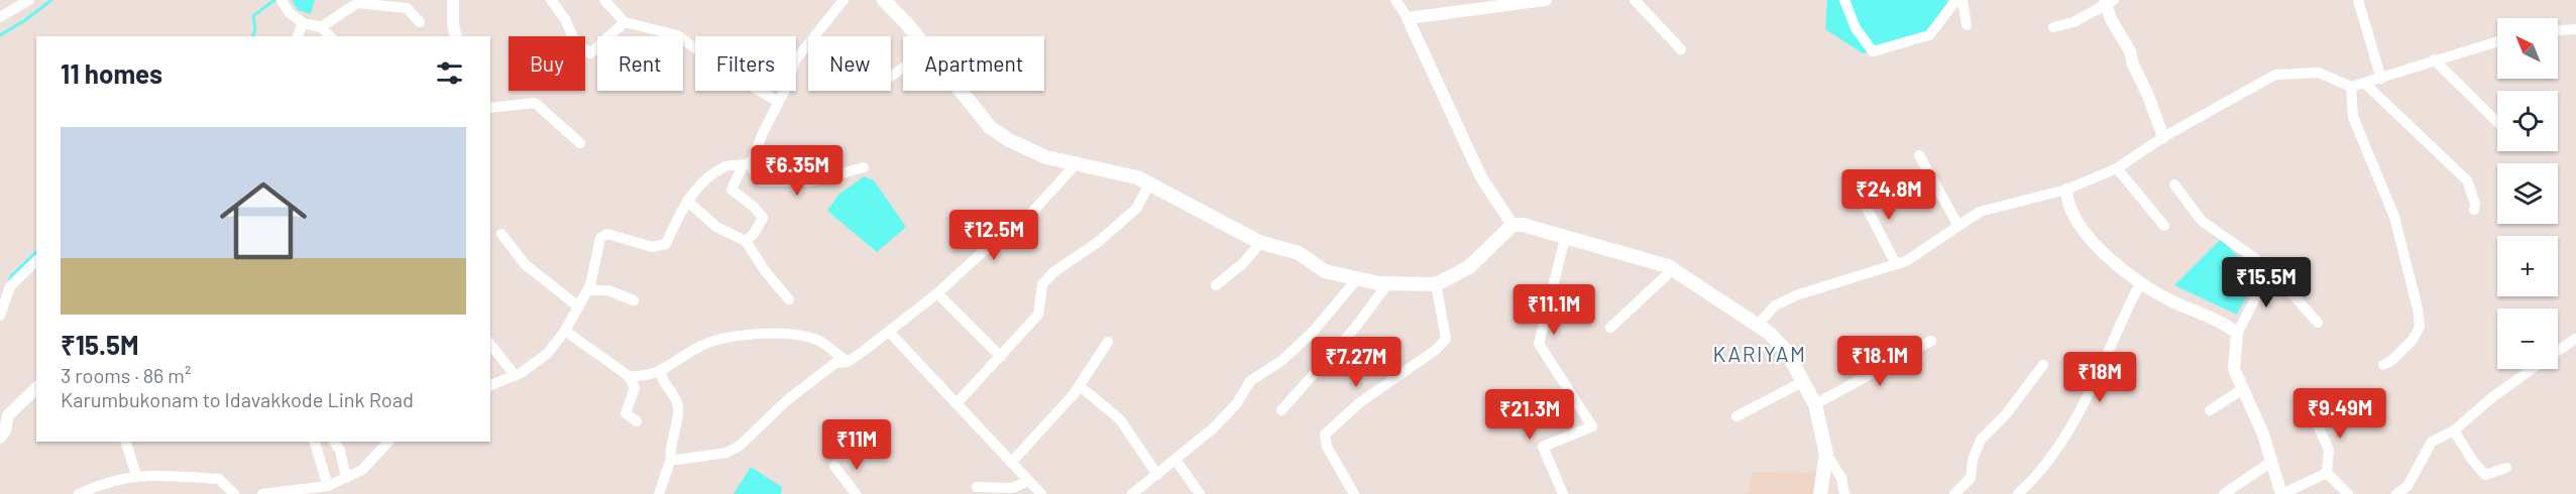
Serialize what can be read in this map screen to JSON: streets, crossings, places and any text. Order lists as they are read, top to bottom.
{
  "districts": ["KARIYAM"],
  "north": "top left",
  "page": {
    "map_buttons": ["+", "−"],
    "chip": [
      "Buy",
      "Rent",
      "Filters",
      "New",
      "Apartment"
    ],
    "heading": "11 homes",
    "list": [
      {
        "name": "₹15.5M",
        "note": "3 rooms · 86 m² · Karumbukonam to Idavakkode Link Road"
      }
    ],
    "price": [
      "₹6.35M",
      "₹24.8M",
      "₹12.5M",
      "₹15.5M",
      "₹11.1M",
      "₹18.1M",
      "₹7.27M",
      "₹18M",
      "₹9.49M",
      "₹21.3M",
      "₹11M"
    ]
  }
}
